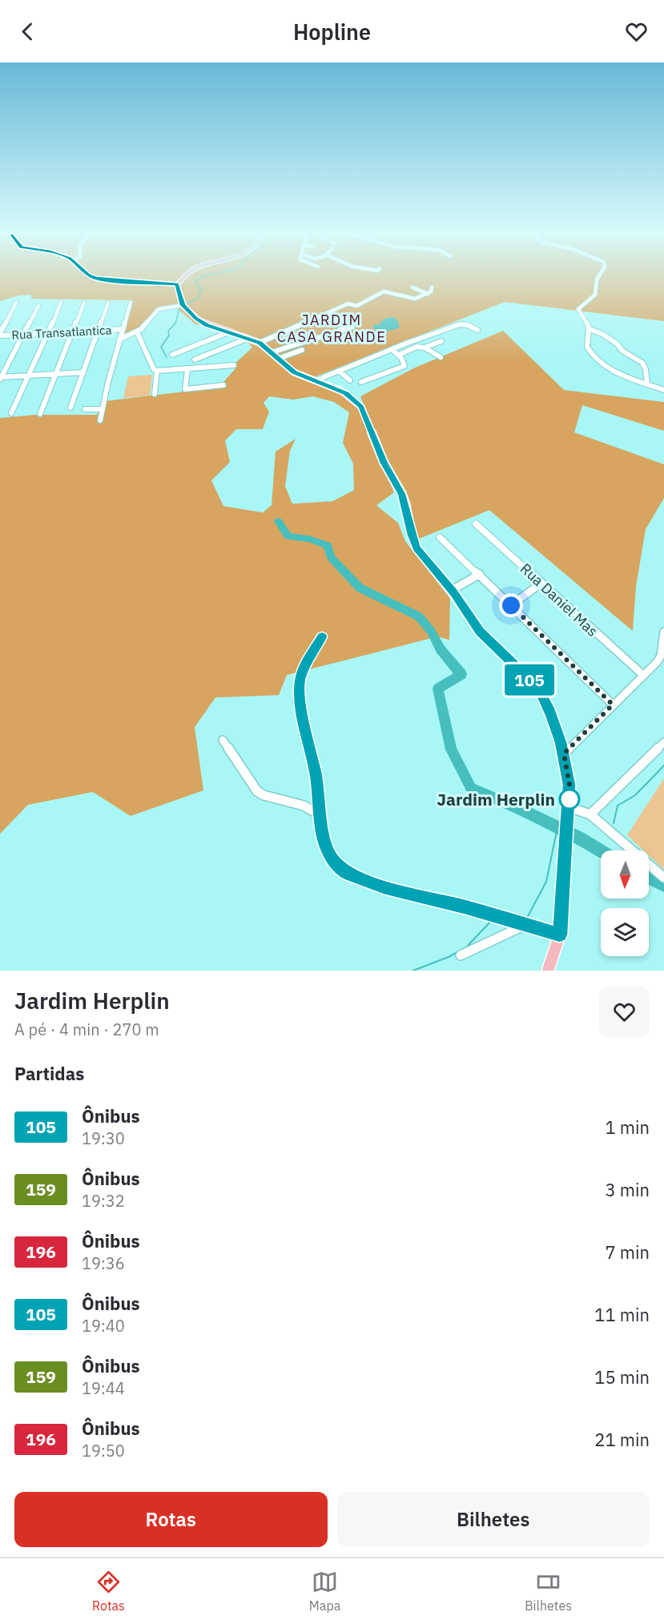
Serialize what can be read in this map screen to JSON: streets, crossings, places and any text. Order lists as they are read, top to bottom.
{
  "streets": {
    "street": ["Rua Transatlantica", "Rua Daniel Mas"]
  },
  "districts": ["JARDIM CASA GRANDE"],
  "places": ["Jardim Herplin"],
  "lines": ["bus line 105"],
  "north": "bottom",
  "page": {
    "header": "Hopline",
    "on_map": "105",
    "heading": [
      ["Jardim Herplin", "A pé · 4 min · 270 m"],
      "Partidas"
    ],
    "list": [
      {
        "mark": "105",
        "name": "Ônibus",
        "note": "19:30",
        "value": "1 min"
      },
      {
        "mark": "159",
        "name": "Ônibus",
        "note": "19:32",
        "value": "3 min"
      },
      {
        "mark": "196",
        "name": "Ônibus",
        "note": "19:36",
        "value": "7 min"
      },
      {
        "mark": "105",
        "name": "Ônibus",
        "note": "19:40",
        "value": "11 min"
      },
      {
        "mark": "159",
        "name": "Ônibus",
        "note": "19:44",
        "value": "15 min"
      },
      {
        "mark": "196",
        "name": "Ônibus",
        "note": "19:50",
        "value": "21 min"
      }
    ],
    "buttons": ["Rotas", "Bilhetes"],
    "tabs": ["Rotas", "Mapa", "Bilhetes"]
  }
}
